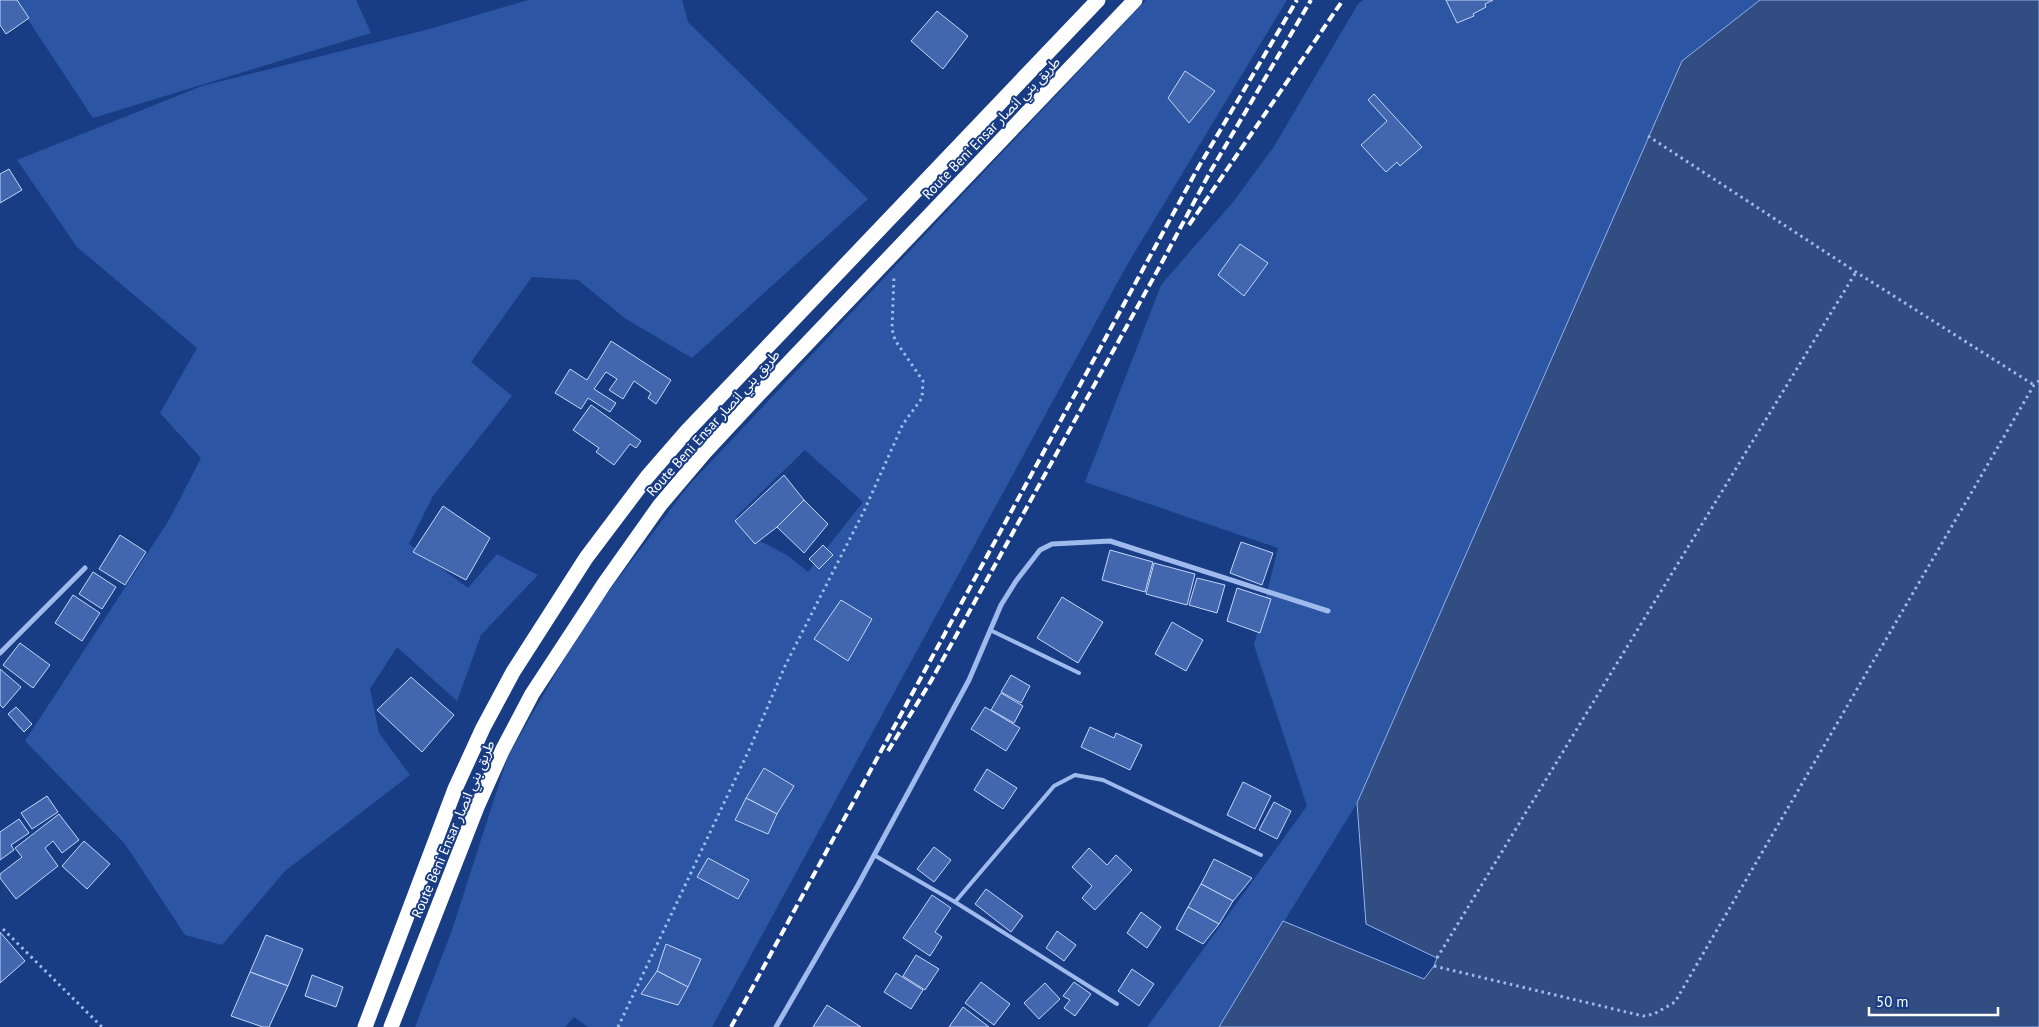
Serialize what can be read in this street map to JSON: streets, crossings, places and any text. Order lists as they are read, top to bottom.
{
  "streets": {
    "highway": ["Route Beni Ensar طريق بني انصار"]
  },
  "scale_bar": "50 m"
}
